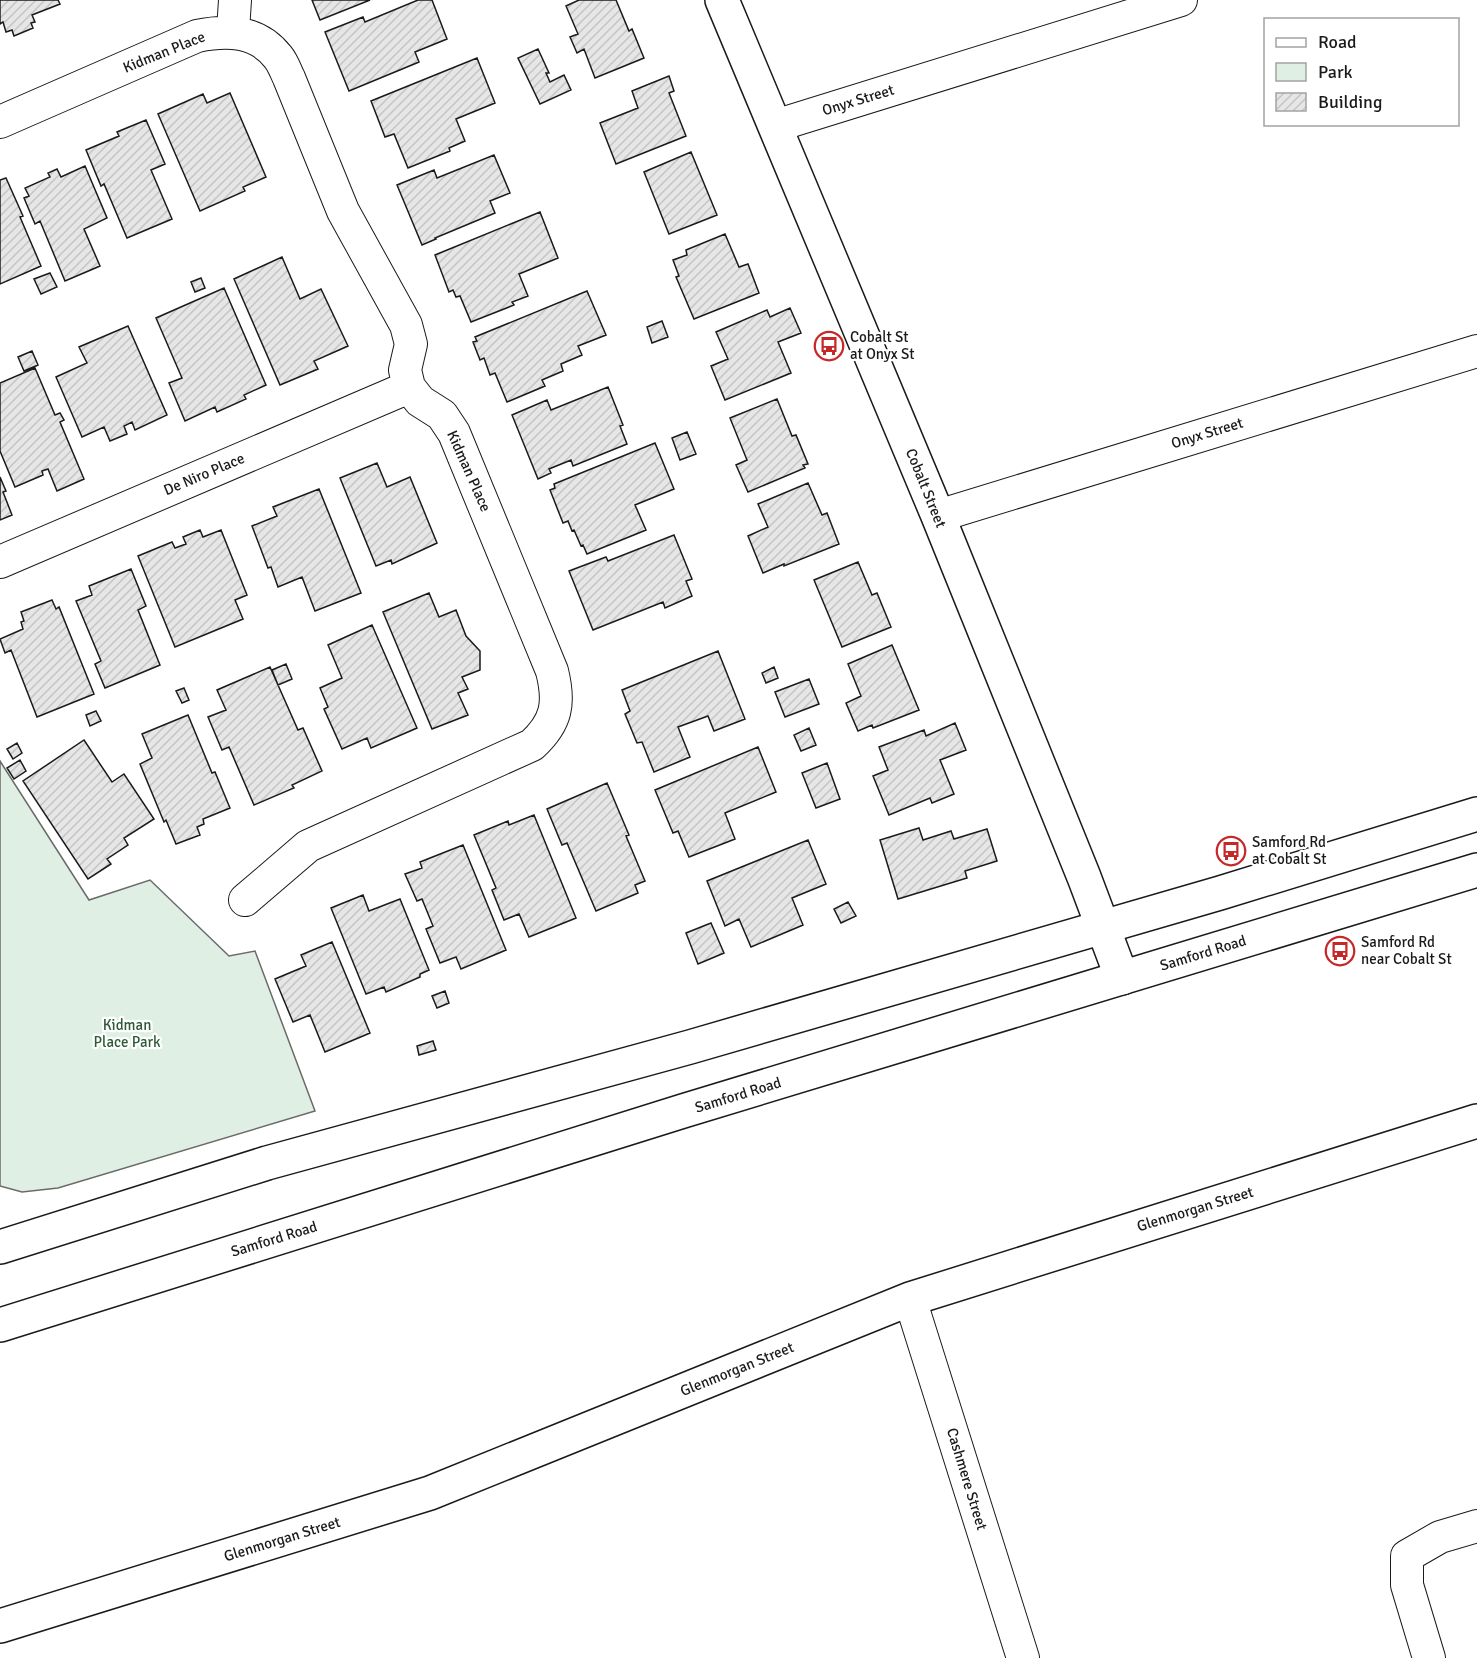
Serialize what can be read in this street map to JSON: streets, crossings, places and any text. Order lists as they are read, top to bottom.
{
  "streets": {
    "main road": ["Cobalt Street", "Samford Road", "Glenmorgan Street"],
    "street": [
      "Kidman Place",
      "Onyx Street",
      "De Niro Place",
      "Cashmere Street"
    ]
  },
  "crossings": [
    ["Kidman Place", "De Niro Place"],
    ["Onyx Street", "Cobalt Street"],
    ["Cobalt Street", "Samford Road"],
    ["Glenmorgan Street", "Cashmere Street"]
  ],
  "parks": ["Kidman Place Park"],
  "places": {
    "bus stop": ["Cobalt St at Onyx St", "Samford Rd at Cobalt St", "Samford Rd near Cobalt St"]
  },
  "legend": ["Road", "Park", "Building"]
}
